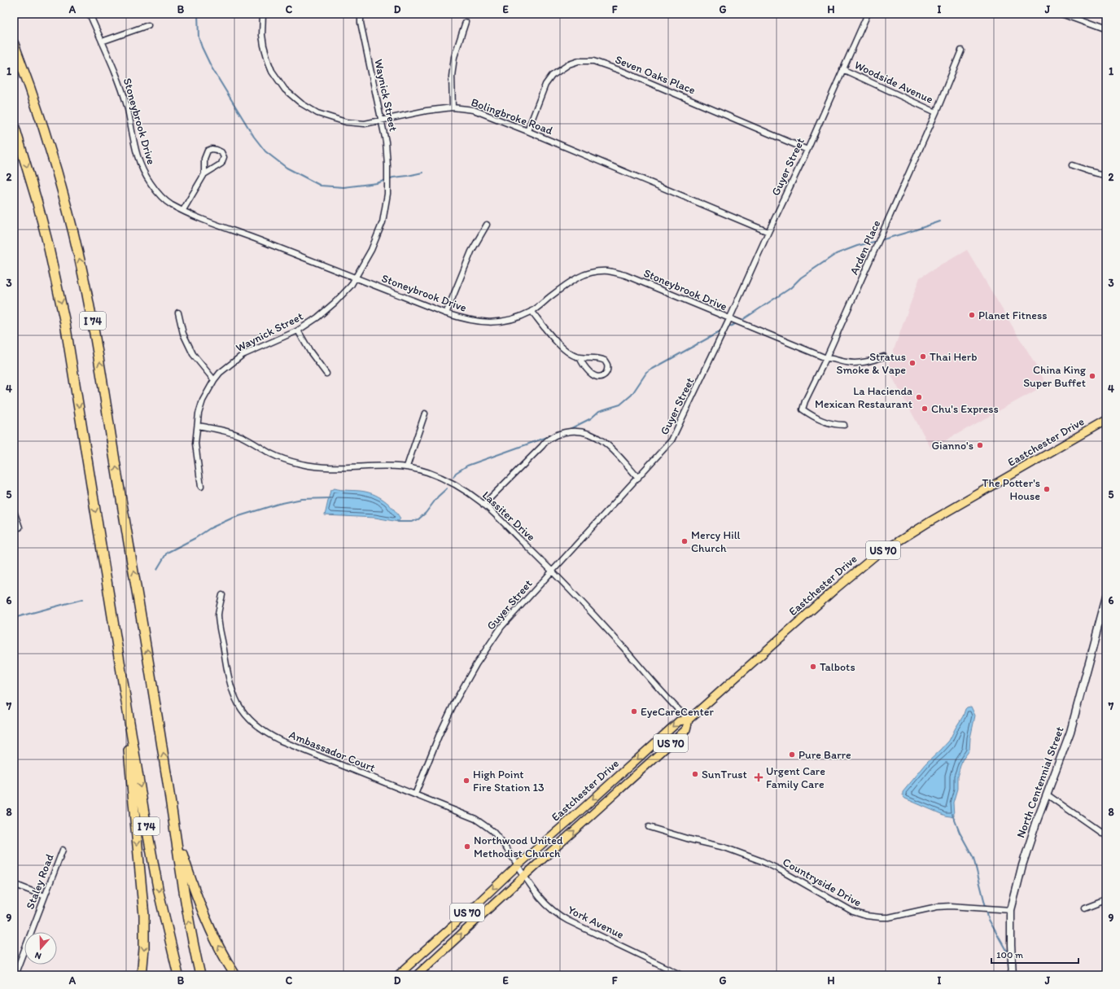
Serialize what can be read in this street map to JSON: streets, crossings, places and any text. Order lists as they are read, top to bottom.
{
  "streets": {
    "highway": ["I 74"],
    "main road": ["Eastchester Drive", "US 70"],
    "street": [
      "Seven Oaks Place",
      "Woodside Avenue",
      "Waynick Street",
      "Bolingbroke Road",
      "Stoneybrook Drive",
      "Guyer Street",
      "Arden Place",
      "Lassiter Drive",
      "Ambassador Court",
      "North Centennial Street",
      "Staley Road",
      "Countryside Drive",
      "York Avenue"
    ]
  },
  "crossings": [
    ["Seven Oaks Place", "Bolingbroke Road"],
    ["Seven Oaks Place", "Guyer Street"],
    ["Woodside Avenue", "Guyer Street"],
    ["Woodside Avenue", "Arden Place"],
    ["Waynick Street", "Bolingbroke Road"],
    ["Waynick Street", "Stoneybrook Drive"],
    ["Waynick Street", "Lassiter Drive"],
    ["Bolingbroke Road", "Guyer Street"],
    ["Stoneybrook Drive", "Guyer Street"],
    ["Stoneybrook Drive", "Arden Place"],
    ["Guyer Street", "Lassiter Drive"],
    ["Guyer Street", "Ambassador Court"],
    ["Eastchester Drive", "Lassiter Drive"],
    ["Eastchester Drive", "Ambassador Court"],
    ["Eastchester Drive", "York Avenue"],
    ["Ambassador Court", "York Avenue"],
    ["North Centennial Street", "Countryside Drive"]
  ],
  "places": {
    "other": [
      "Planet Fitness",
      "Thai Herb",
      "Stratus Smoke & Vape",
      "China King Super Buffet",
      "La Hacienda Mexican Restaurant",
      "Chu's Express",
      "Gianno's",
      "The Potter's House",
      "Mercy Hill Church",
      "Talbots",
      "EyeCareCenter",
      "Pure Barre",
      "SunTrust",
      "High Point Fire Station 13",
      "Northwood United Methodist Church"
    ],
    "health": ["Urgent Care Family Care"]
  },
  "scale_bar": "100 m",
  "north": "bottom",
  "grid": {
    "columns": [
      "A",
      "B",
      "C",
      "D",
      "E",
      "F",
      "G",
      "H",
      "I",
      "J"
    ],
    "rows": [
      "1",
      "2",
      "3",
      "4",
      "5",
      "6",
      "7",
      "8",
      "9"
    ]
  }
}
